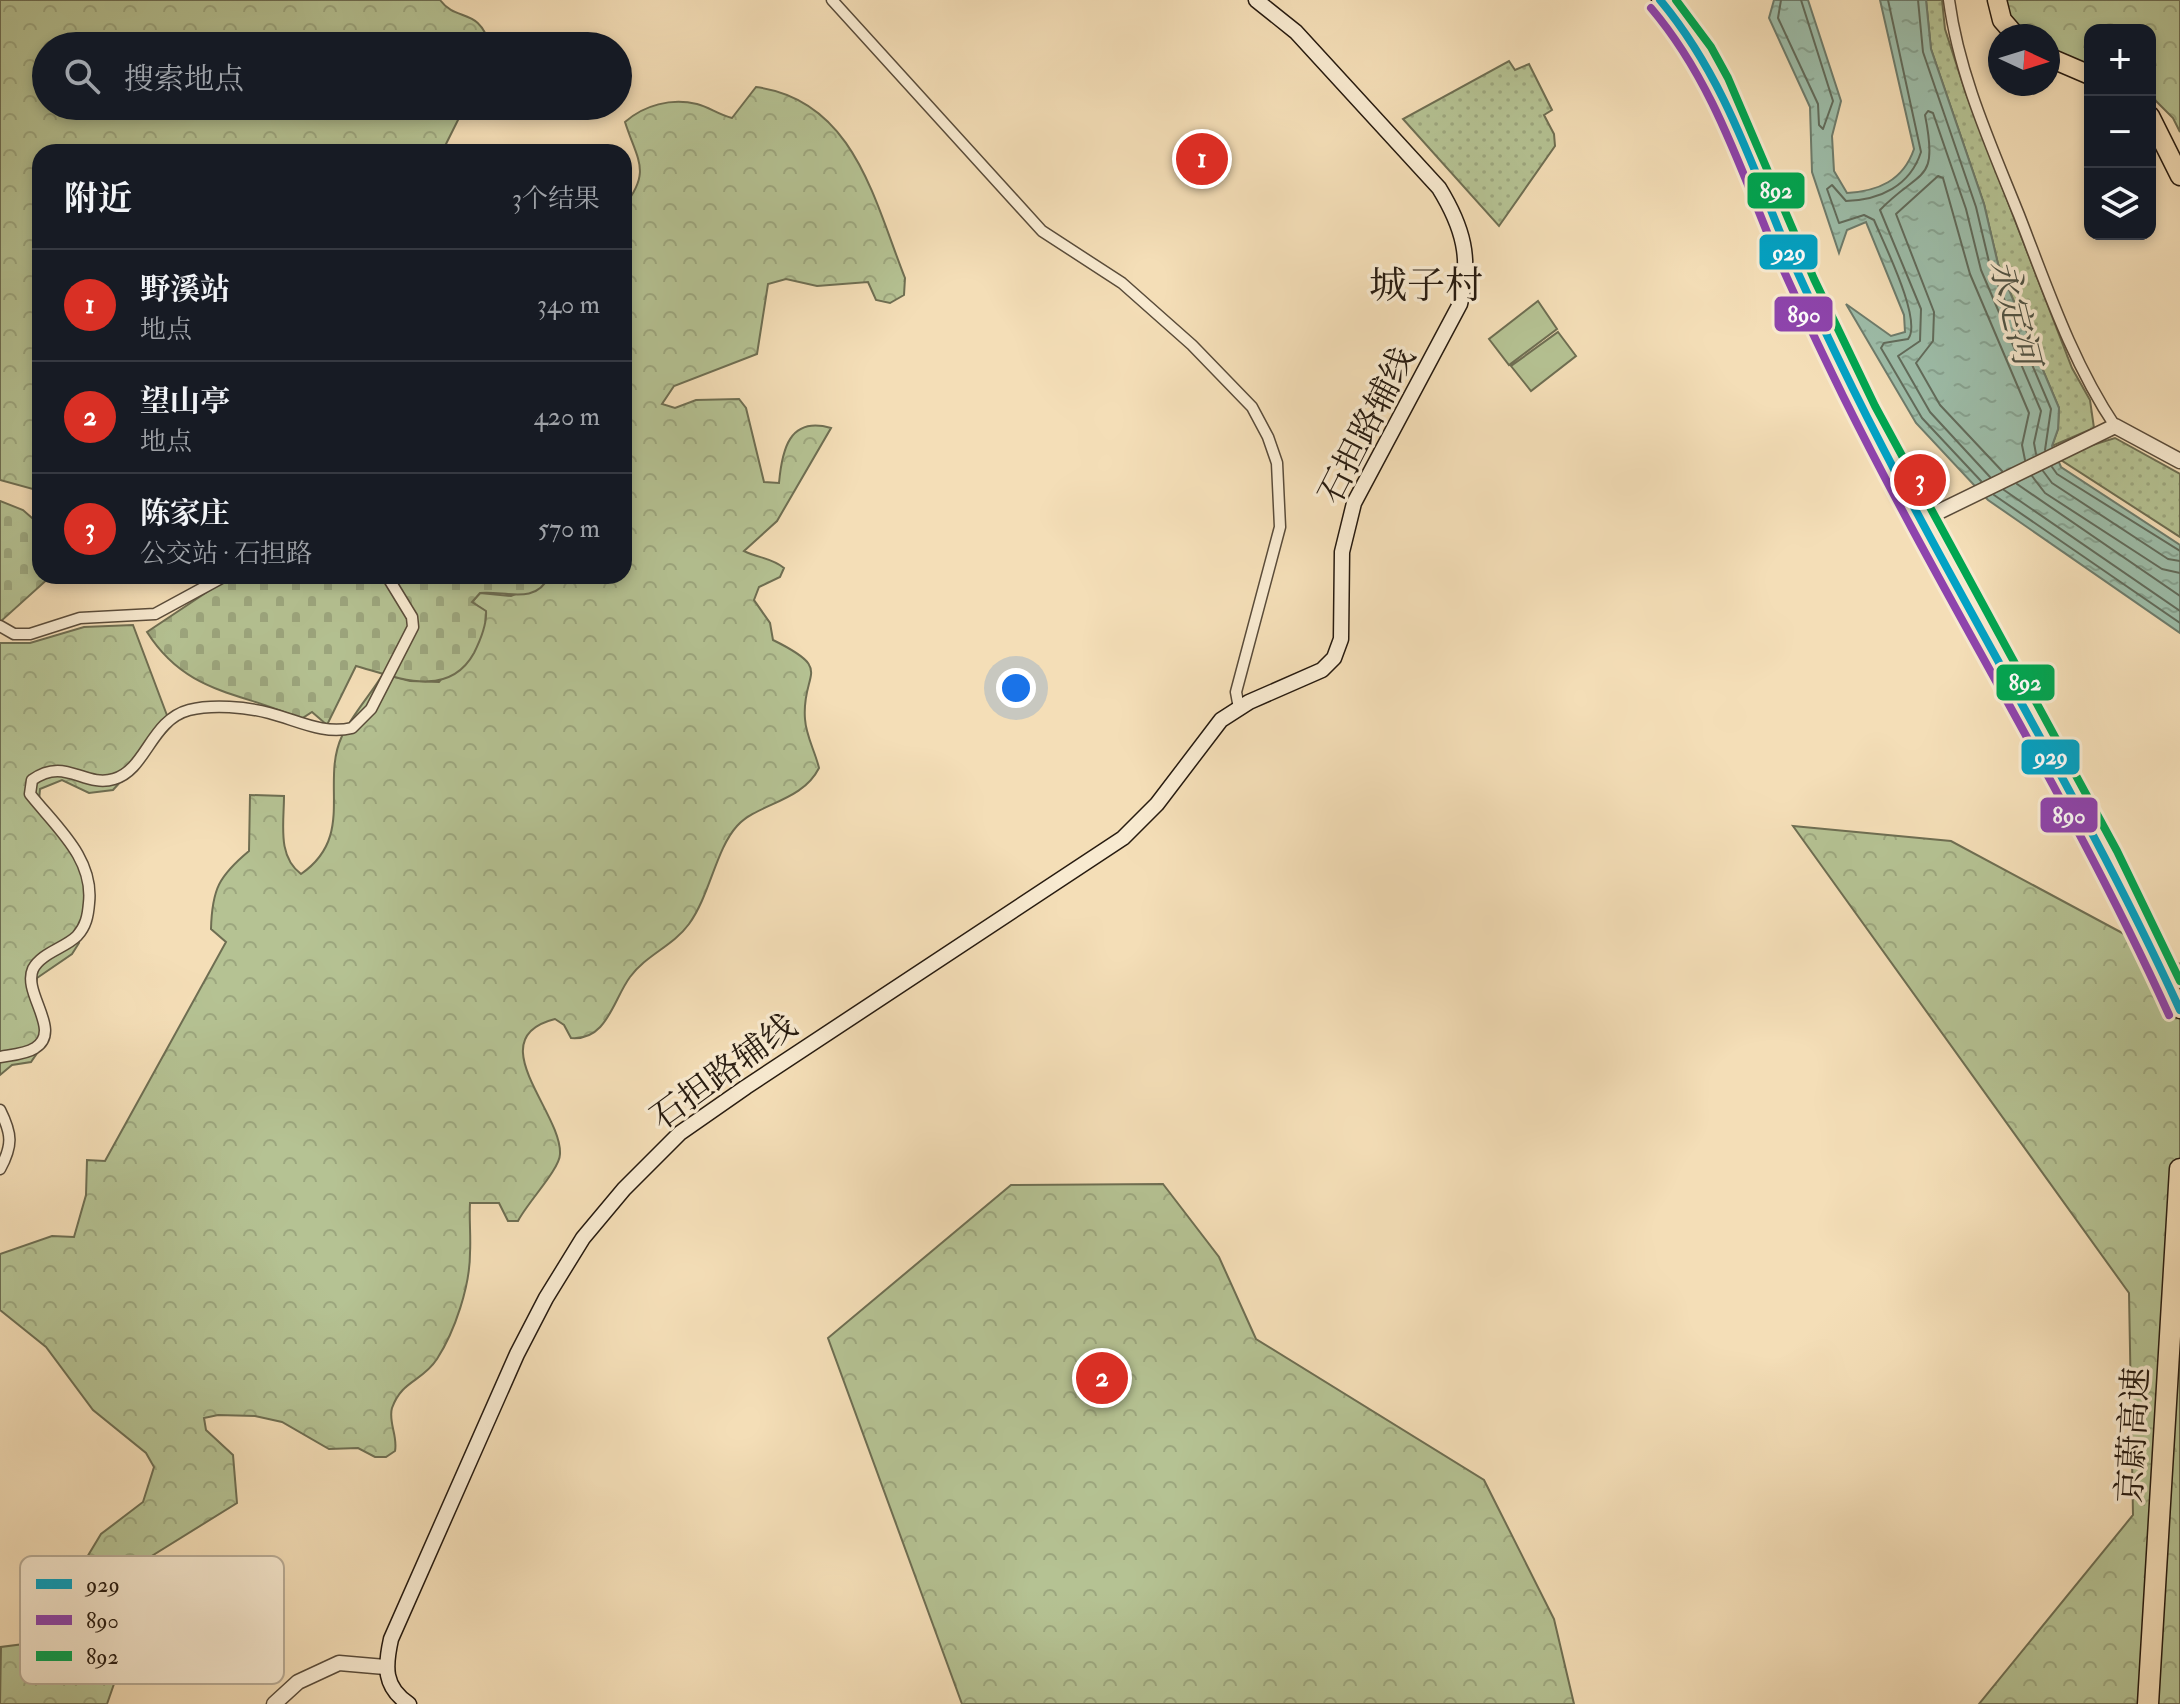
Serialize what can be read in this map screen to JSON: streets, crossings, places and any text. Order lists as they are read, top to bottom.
{
  "streets": {
    "highway": ["京蔚高速"],
    "main road": ["石担路辅线"]
  },
  "districts": ["城子村"],
  "water": ["永定河"],
  "lines": ["transit line 929", "transit line 892", "transit line 890"],
  "legend": ["929", "890", "892"],
  "north": "right",
  "page": {
    "map_buttons": ["+", "−"],
    "search": "搜索地点",
    "pins": ["1", "3", "2"],
    "heading": ["附近", "3个结果"],
    "list": [
      {
        "mark": "1",
        "name": "野溪站",
        "note": "地点",
        "value": "340 m"
      },
      {
        "mark": "2",
        "name": "望山亭",
        "note": "地点",
        "value": "420 m"
      },
      {
        "mark": "3",
        "name": "陈家庄",
        "note": "公交站 · 石担路",
        "value": "570 m"
      }
    ]
  }
}
